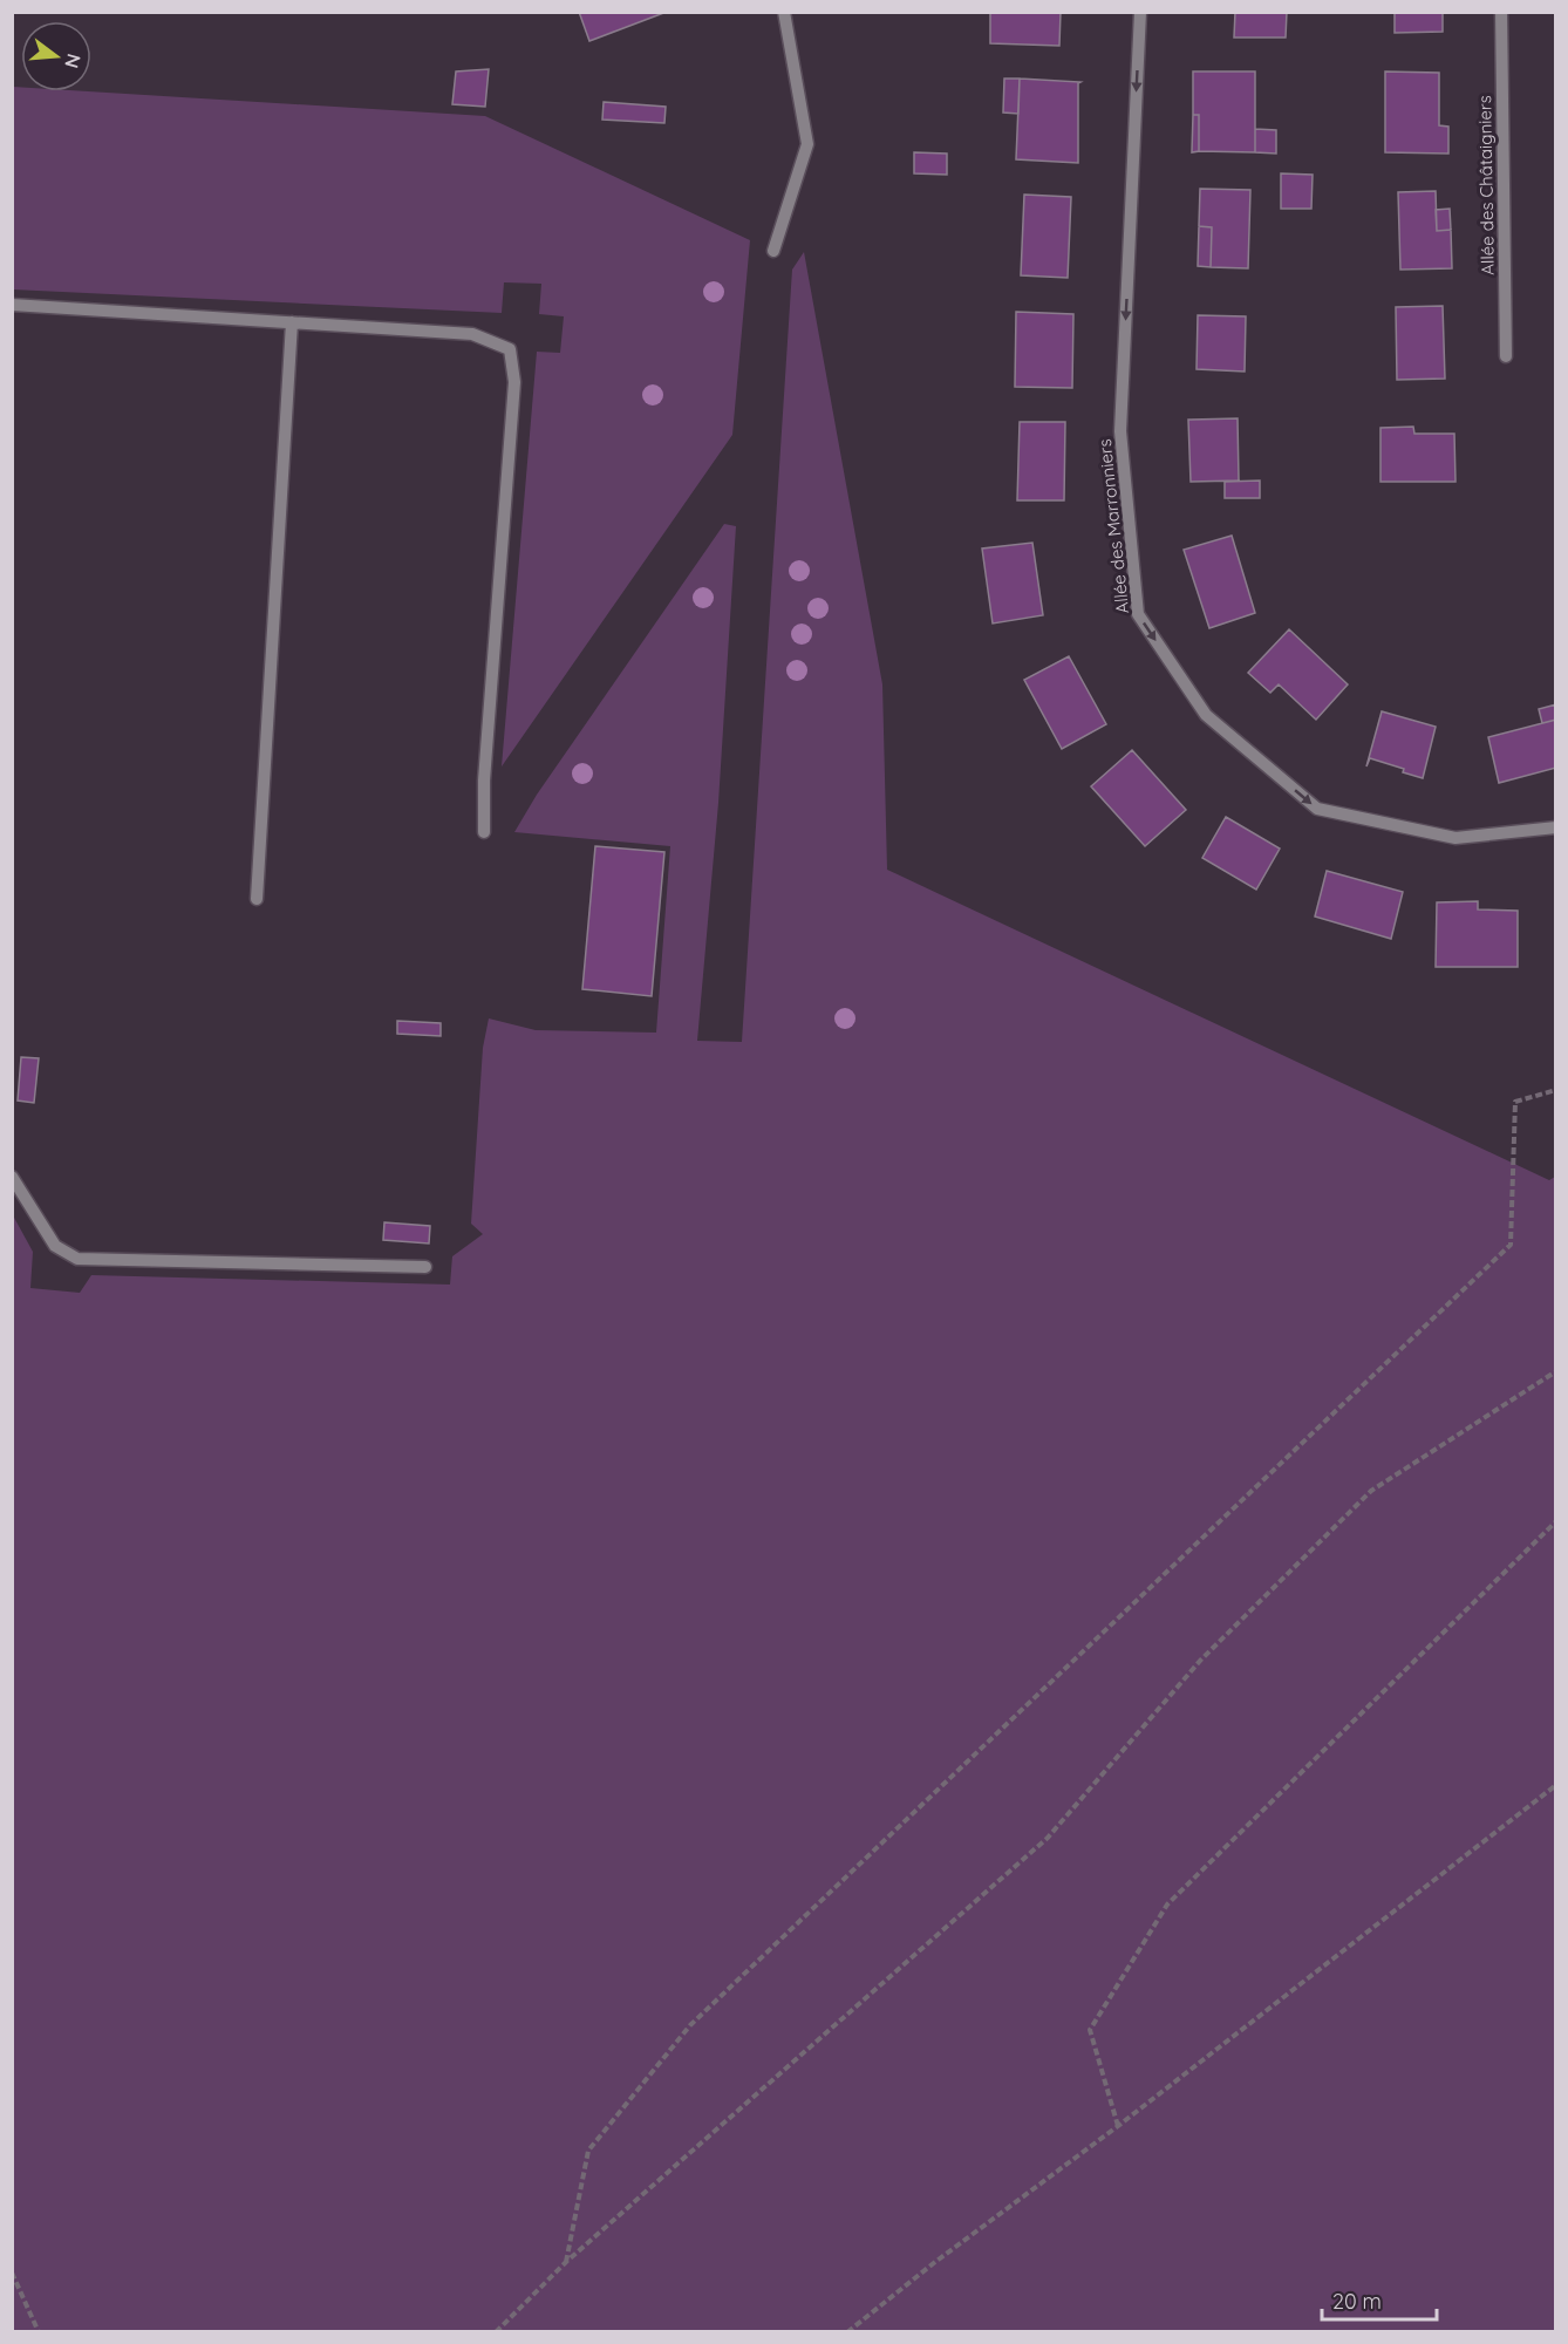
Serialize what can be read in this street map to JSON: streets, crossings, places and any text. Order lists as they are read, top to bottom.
{
  "streets": {
    "street": ["Allée des Châtaigniers", "Allée des Marronniers"]
  },
  "one_way": ["Allée des Marronniers"],
  "scale_bar": "20 m",
  "north": "right"
}
